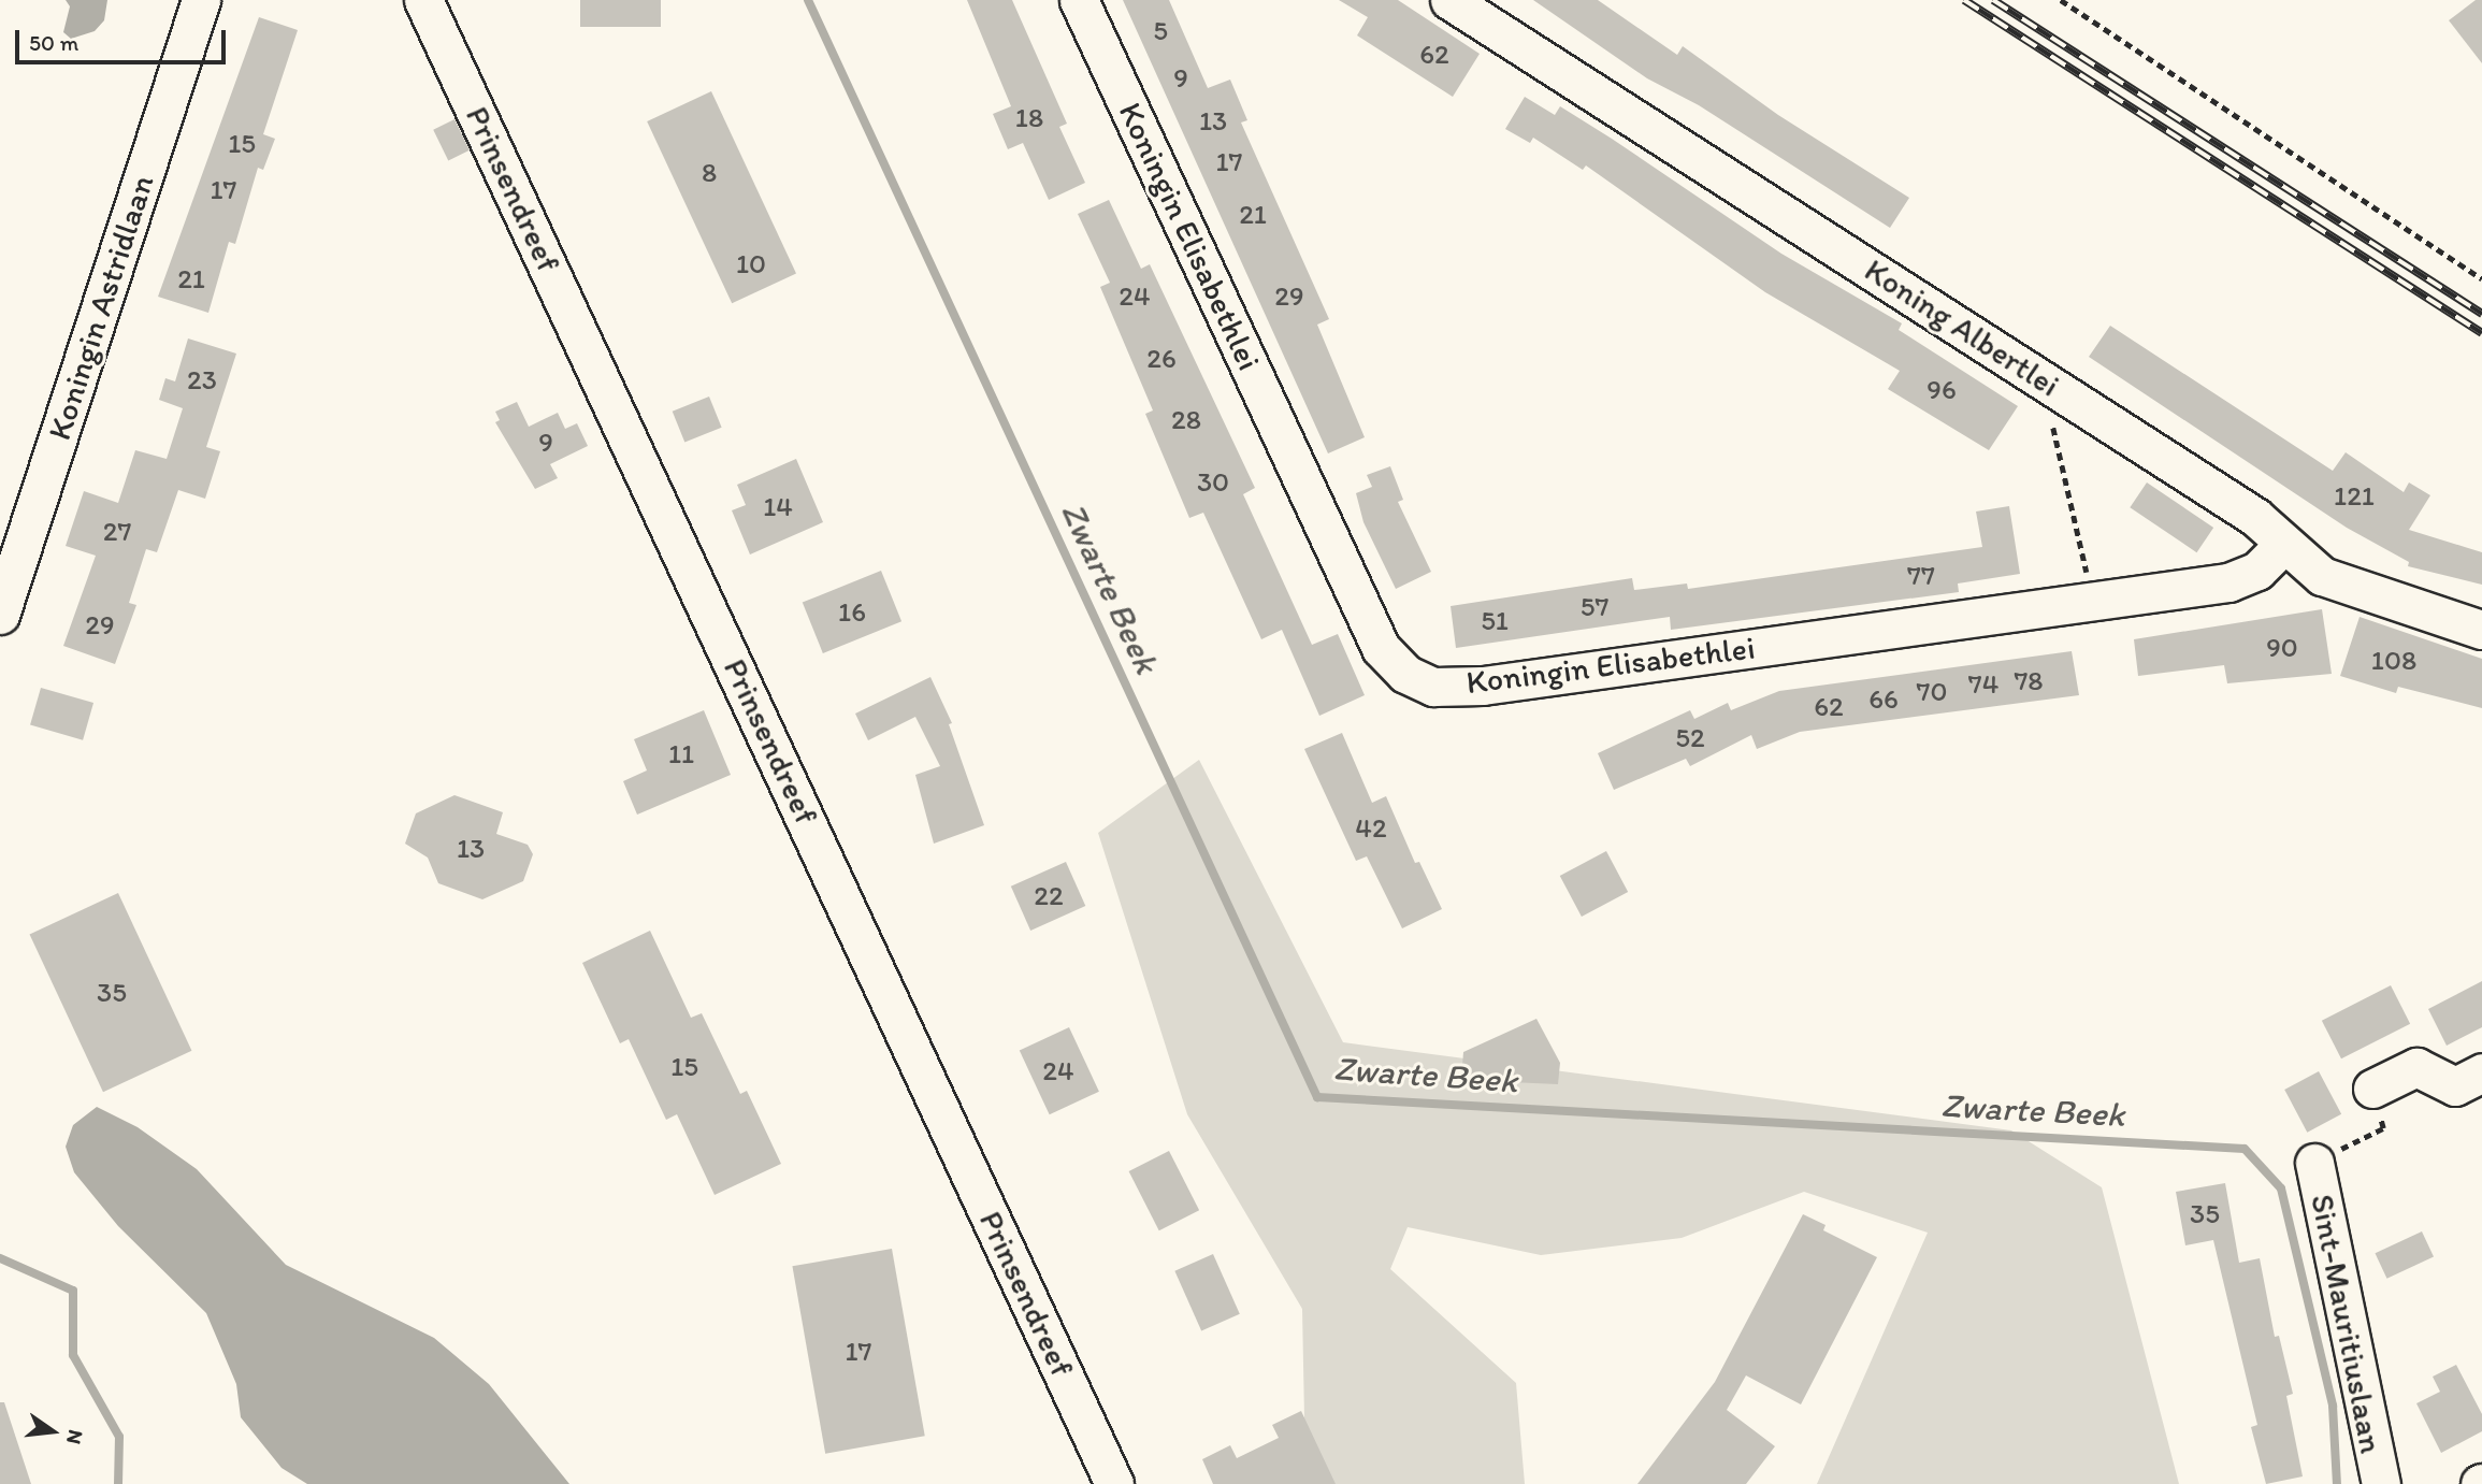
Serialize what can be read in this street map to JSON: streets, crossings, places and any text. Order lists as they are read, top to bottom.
{
  "streets": {
    "street": [
      "Prinsendreef",
      "Koningin Elisabethlei",
      "Koningin Astridlaan",
      "Koning Albertlei",
      "Sint-Mauritiuslaan"
    ]
  },
  "crossings": [
    ["Koningin Elisabethlei", "Koning Albertlei"]
  ],
  "water": ["Zwarte Beek"],
  "house_numbers": [
    "5",
    "62",
    "9",
    "18",
    "13",
    "15",
    "17",
    "8",
    "17",
    "21",
    "10",
    "21",
    "24",
    "29",
    "26",
    "23",
    "96",
    "28",
    "9",
    "30",
    "121",
    "14",
    "27",
    "77",
    "57",
    "16",
    "51",
    "29",
    "90",
    "108",
    "78",
    "74",
    "70",
    "66",
    "62",
    "52",
    "11",
    "42",
    "13",
    "22",
    "35",
    "15",
    "24",
    "35",
    "17"
  ],
  "scale_bar": "50 m",
  "north": "right"
}
